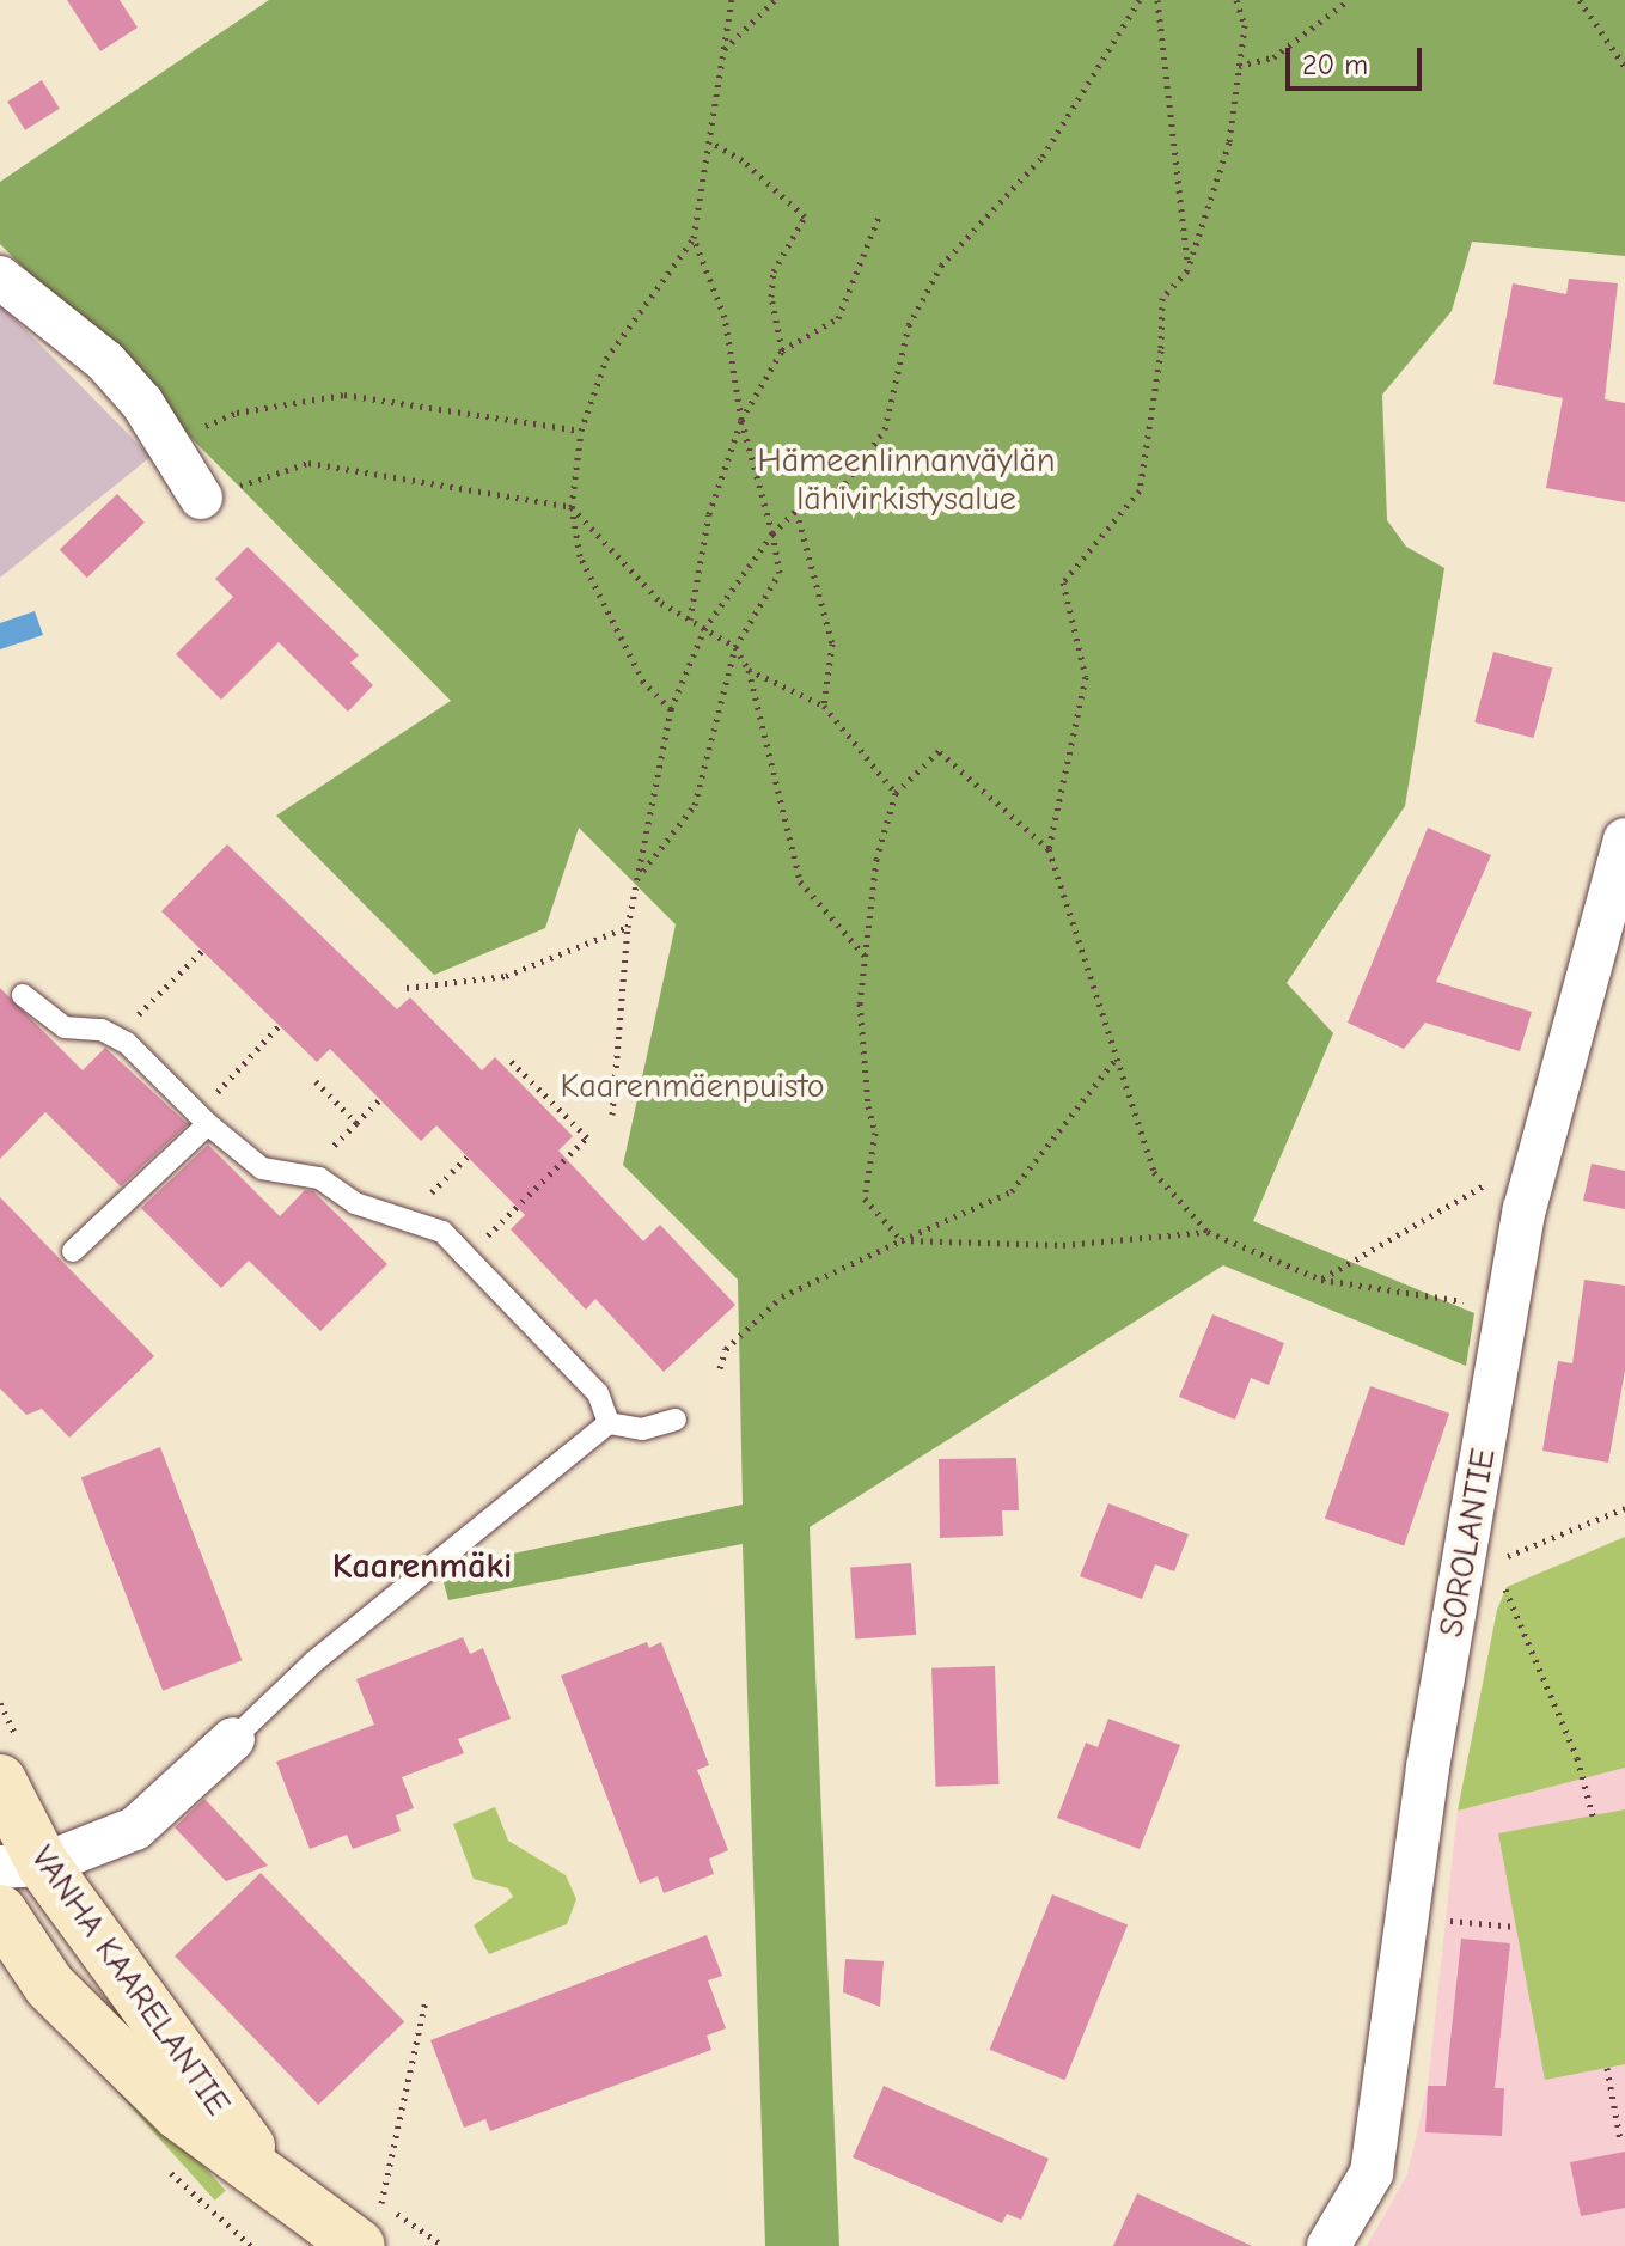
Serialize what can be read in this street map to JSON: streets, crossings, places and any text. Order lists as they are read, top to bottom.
{
  "streets": {
    "main road": ["VANHA KAARELANTIE"],
    "street": ["SOROLANTIE"]
  },
  "districts": ["Kaarenmäki"],
  "parks": ["Hämeenlinnanväylän lähivirkistysalue", "Kaarenmäenpuisto"],
  "scale_bar": "20 m"
}
